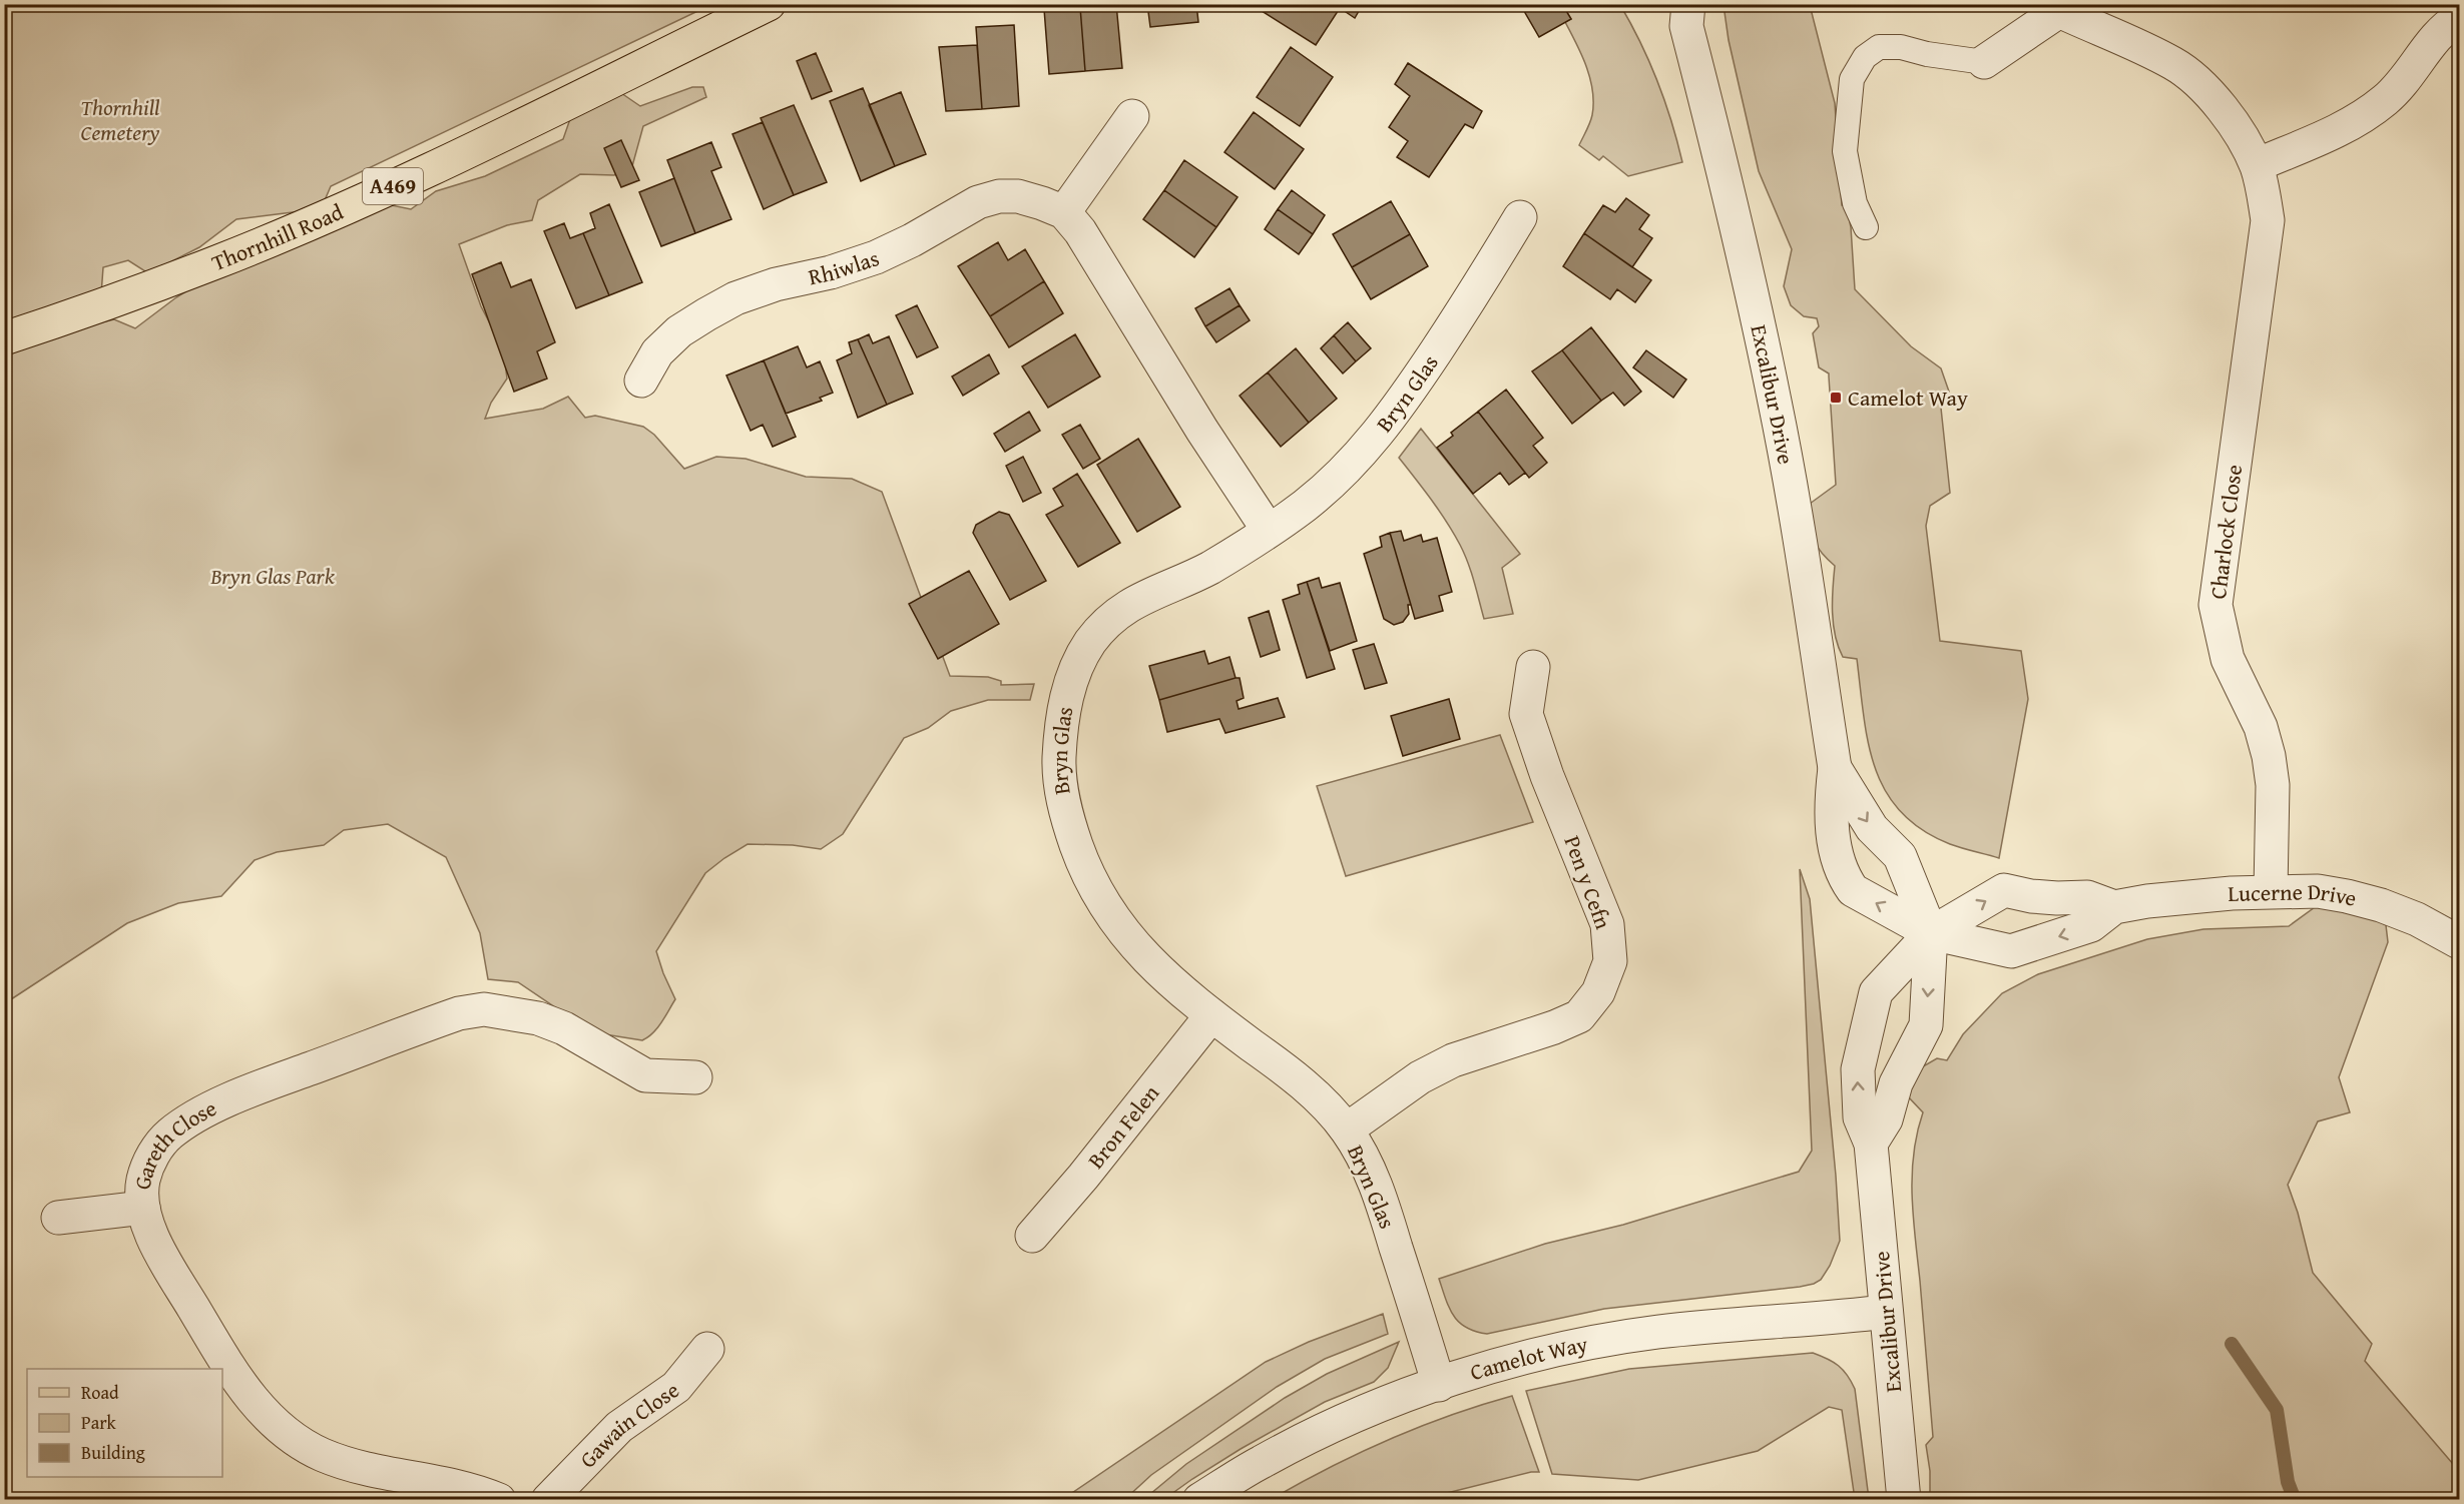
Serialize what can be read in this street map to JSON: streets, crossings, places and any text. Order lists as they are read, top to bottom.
{
  "streets": {
    "main road": ["A469", "Thornhill Road"],
    "street": [
      "Rhiwlas",
      "Bryn Glas",
      "Excalibur Drive",
      "Charlock Close",
      "Pen y Cefn",
      "Lucerne Drive",
      "Bron Felen",
      "Gareth Close",
      "Camelot Way",
      "Gawain Close"
    ]
  },
  "crossings": [
    ["Rhiwlas", "Bryn Glas"],
    ["Bryn Glas", "Pen y Cefn"],
    ["Bryn Glas", "Bron Felen"],
    ["Bryn Glas", "Camelot Way"],
    ["Excalibur Drive", "Lucerne Drive"],
    ["Excalibur Drive", "Camelot Way"],
    ["Charlock Close", "Lucerne Drive"]
  ],
  "parks": ["Thornhill Cemetery", "Bryn Glas Park"],
  "places": {
    "transit": ["Camelot Way"]
  },
  "legend": ["Road", "Park", "Building"]
}
